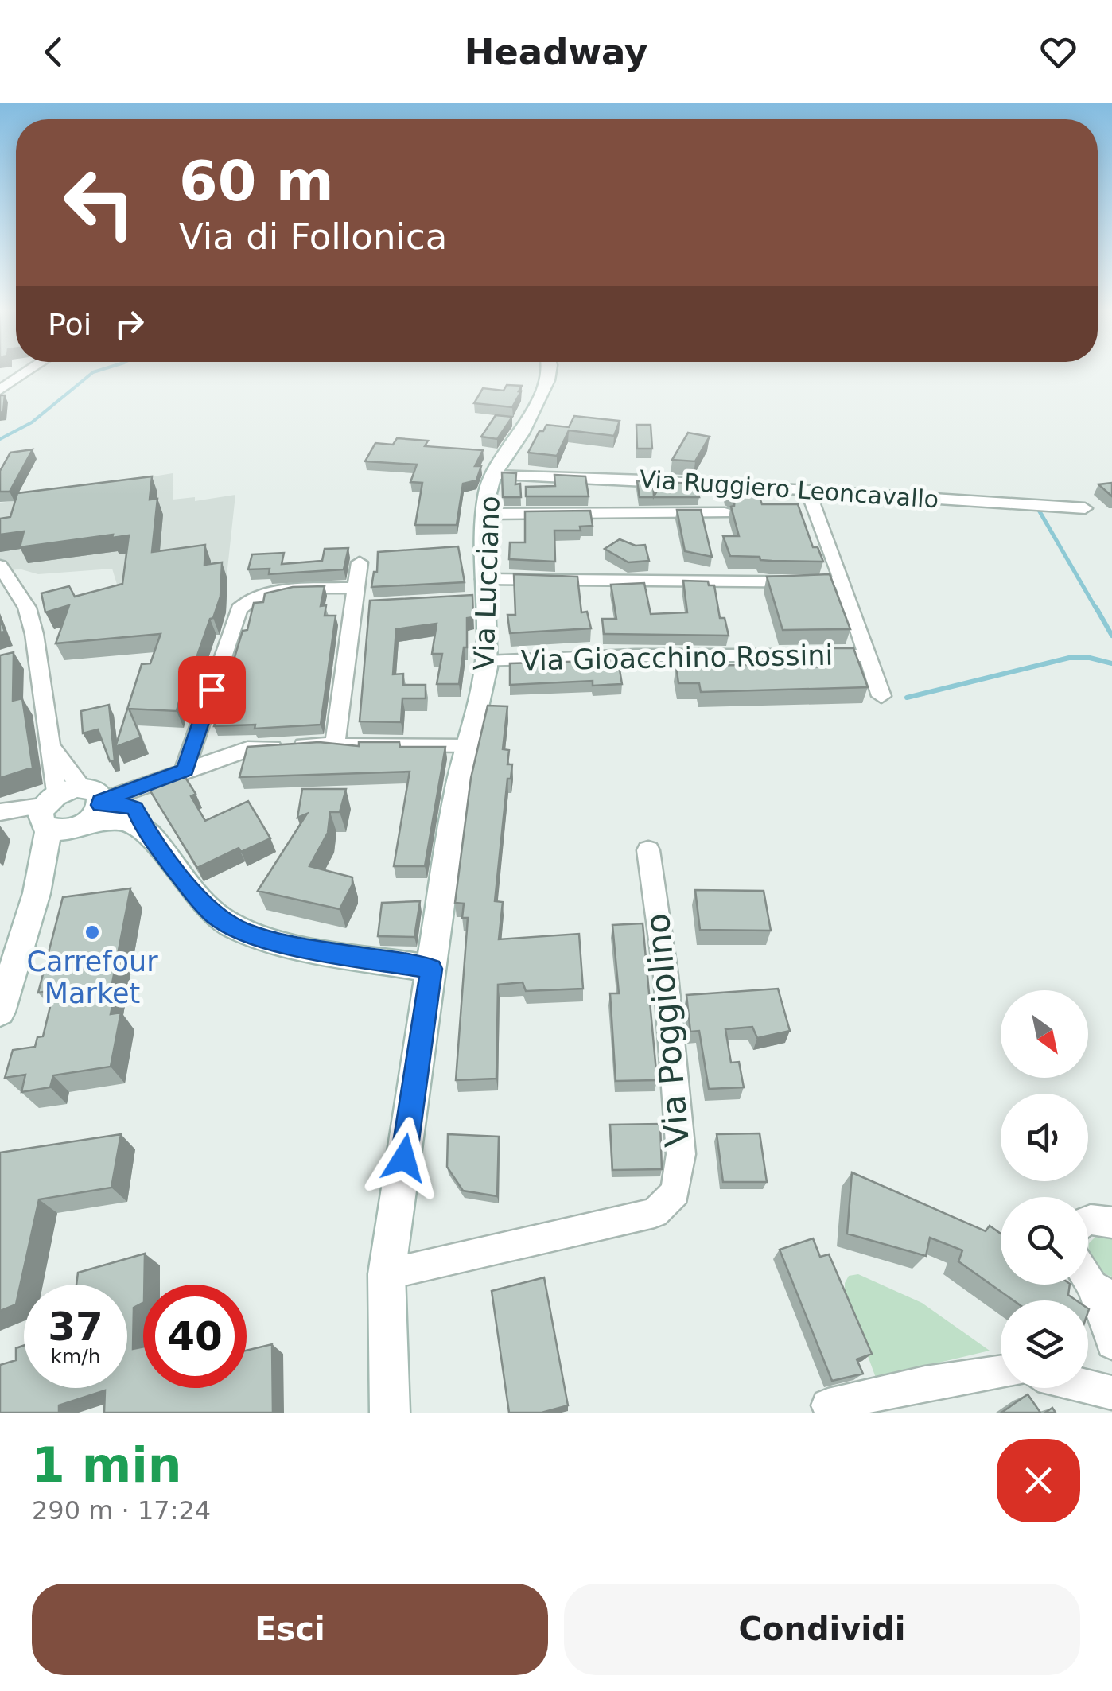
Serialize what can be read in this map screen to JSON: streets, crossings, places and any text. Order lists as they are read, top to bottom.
{
  "streets": {
    "street": [
      "Via Ruggiero Leoncavallo",
      "Via Lucciano",
      "Via Gioacchino Rossini",
      "Via Poggiolino"
    ]
  },
  "crossings": [
    ["Via Ruggiero Leoncavallo", "Via Lucciano"],
    ["Via Lucciano", "Via Gioacchino Rossini"],
    ["Via Lucciano", "Via Poggiolino"]
  ],
  "places": ["Carrefour Market"],
  "north": "bottom right",
  "page": {
    "header": "Headway",
    "turn": ["60 m", "Via di Follonica"],
    "then": "Poi",
    "speed": "37 km/h",
    "limit": "40",
    "heading": ["1 min", "290 m · 17:24"],
    "buttons": ["Esci", "Condividi"]
  }
}
